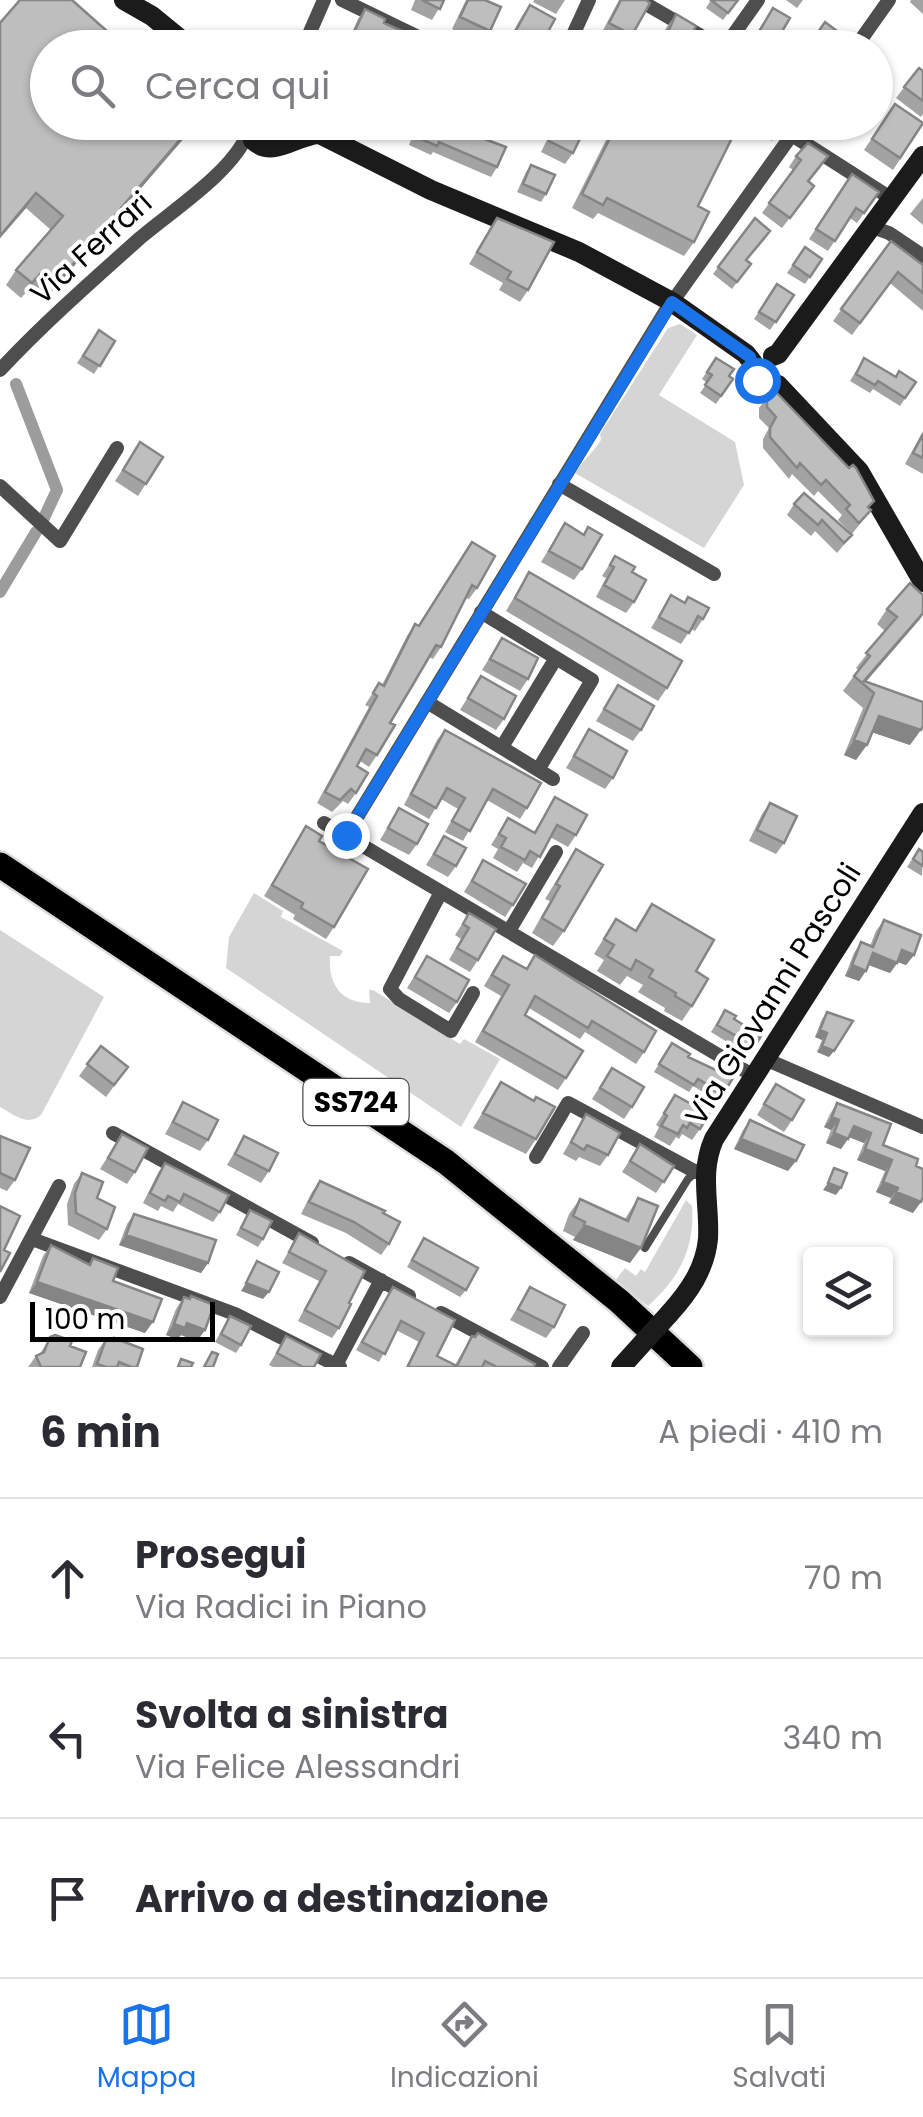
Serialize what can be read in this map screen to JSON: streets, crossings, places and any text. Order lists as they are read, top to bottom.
{
  "streets": {
    "highway": ["SS724"],
    "street": ["Via Ferrari", "Via Giovanni Pascoli"]
  },
  "scale_bar": "100 m",
  "page": {
    "search": "Cerca qui",
    "scale": "100 m",
    "heading": ["6 min", "A piedi · 410 m"],
    "list": [
      ["Prosegui", "Via Radici in Piano", "70 m"],
      ["Svolta a sinistra", "Via Felice Alessandri", "340 m"],
      "Arrivo a destinazione"
    ],
    "nav": ["Mappa", "Indicazioni", "Salvati"]
  }
}
